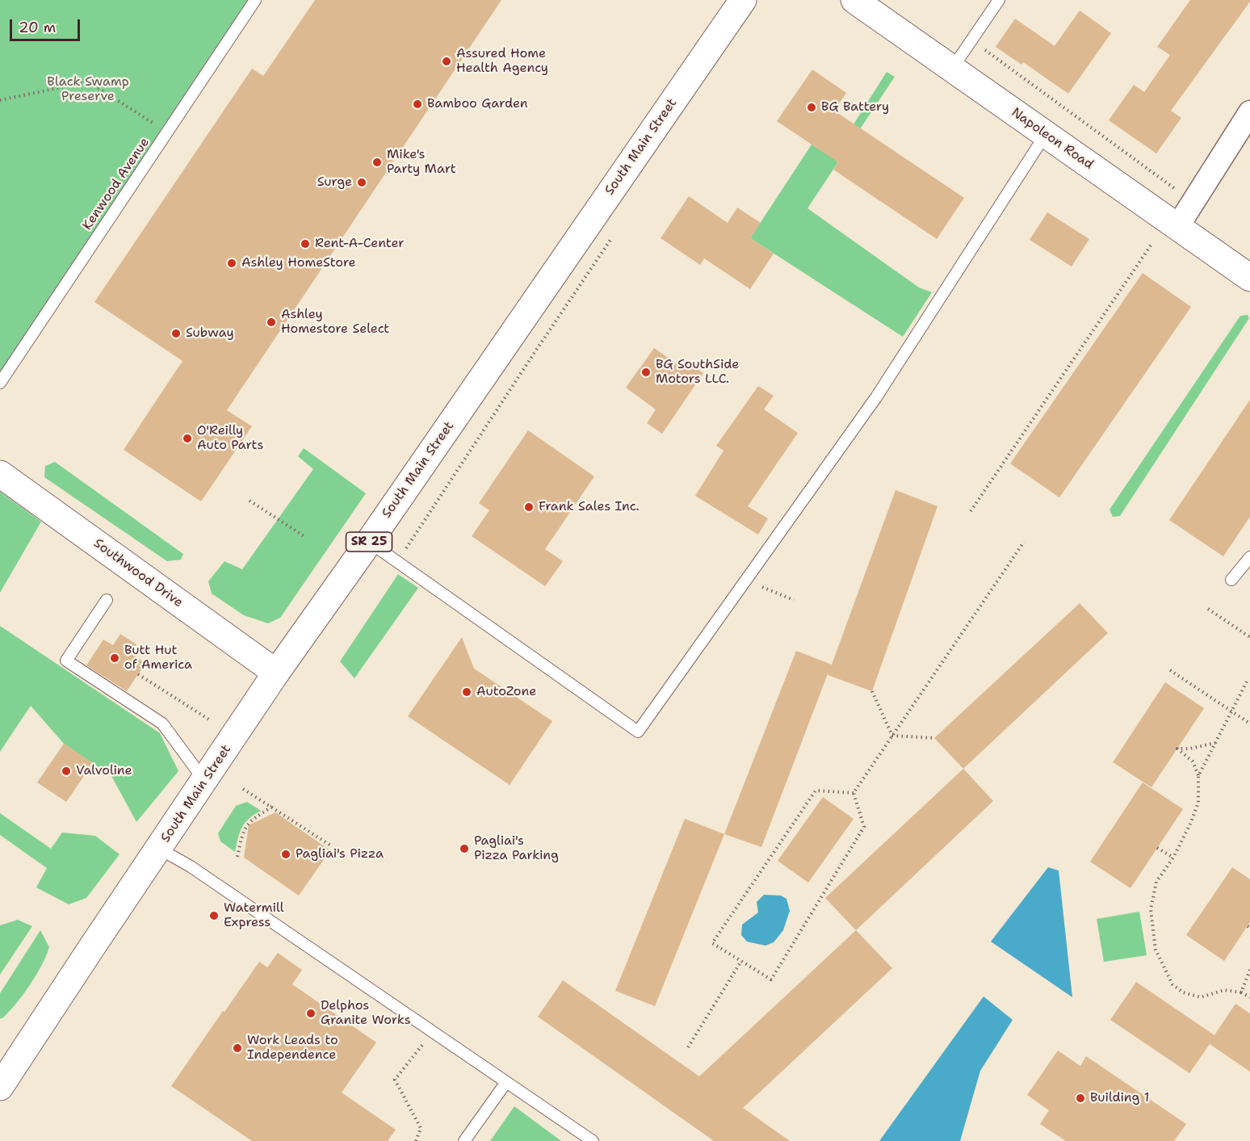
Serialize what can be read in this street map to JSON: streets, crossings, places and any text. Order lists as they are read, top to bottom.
{
  "streets": {
    "main road": [
      "Napoleon Road",
      "South Main Street",
      "SR 25",
      "Southwood Drive"
    ],
    "lane": ["Kenwood Avenue"]
  },
  "crossings": [
    ["South Main Street", "Southwood Drive"]
  ],
  "parks": ["Black Swamp Preserve"],
  "places": [
    "Assured Home Health Agency",
    "Bamboo Garden",
    "BG Battery",
    "Mike's Party Mart",
    "Surge",
    "Rent-A-Center",
    "Ashley HomeStore",
    "Ashley Homestore Select",
    "Subway",
    "BG SouthSide Motors LLC.",
    "O'Reilly Auto Parts",
    "Frank Sales Inc.",
    "Butt Hut of America",
    "AutoZone",
    "Valvoline",
    "Pagliai's Pizza Parking",
    "Pagliai's Pizza",
    "Watermill Express",
    "Delphos Granite Works",
    "Work Leads to Independence",
    "Building 1"
  ],
  "scale_bar": "20 m"
}
